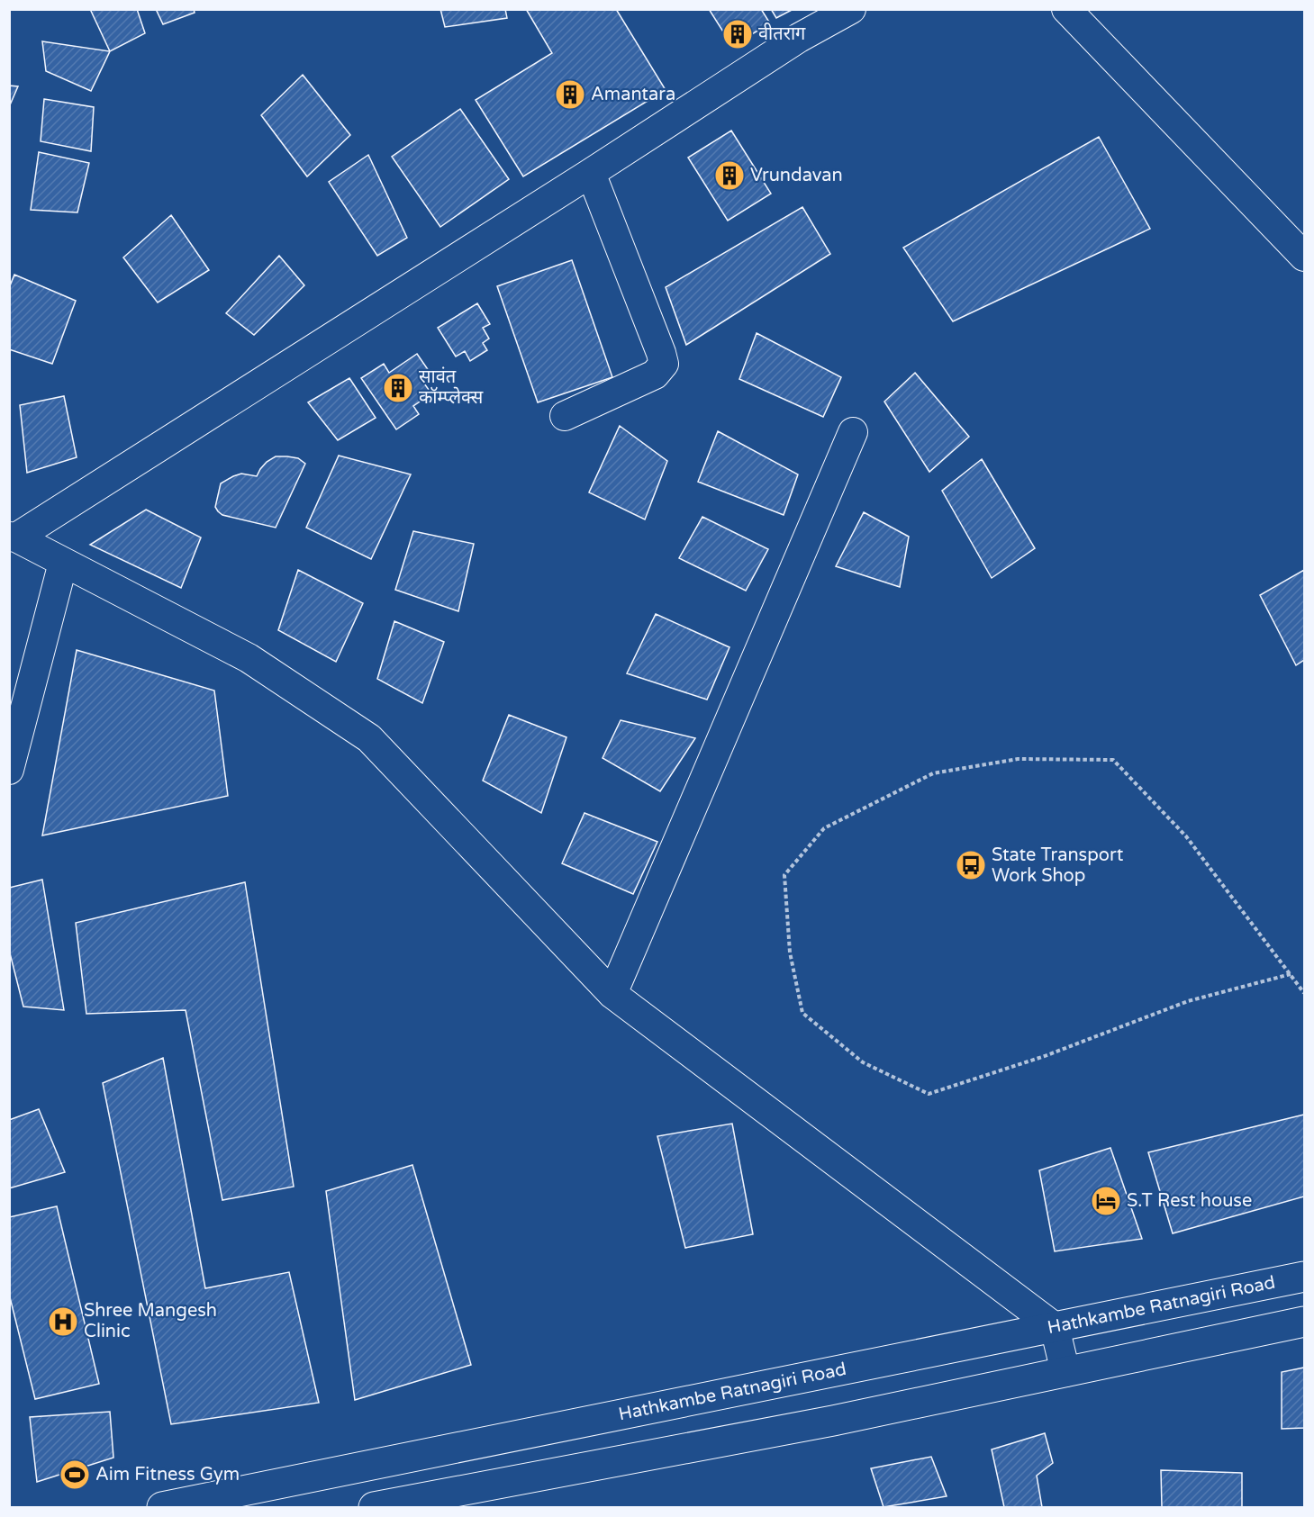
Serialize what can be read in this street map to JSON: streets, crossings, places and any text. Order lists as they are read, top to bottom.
{
  "streets": {
    "main road": ["Hathkambe Ratnagiri Road"]
  },
  "places": {
    "building": [
      "वीतराग",
      "Amantara",
      "Vrundavan",
      "सावंत कॉम्प्लेक्स"
    ],
    "bus stop": ["State Transport Work Shop"],
    "hotel": ["S.T Rest house"],
    "hospital": ["Shree Mangesh Clinic"],
    "sports": ["Aim Fitness Gym"]
  }
}
